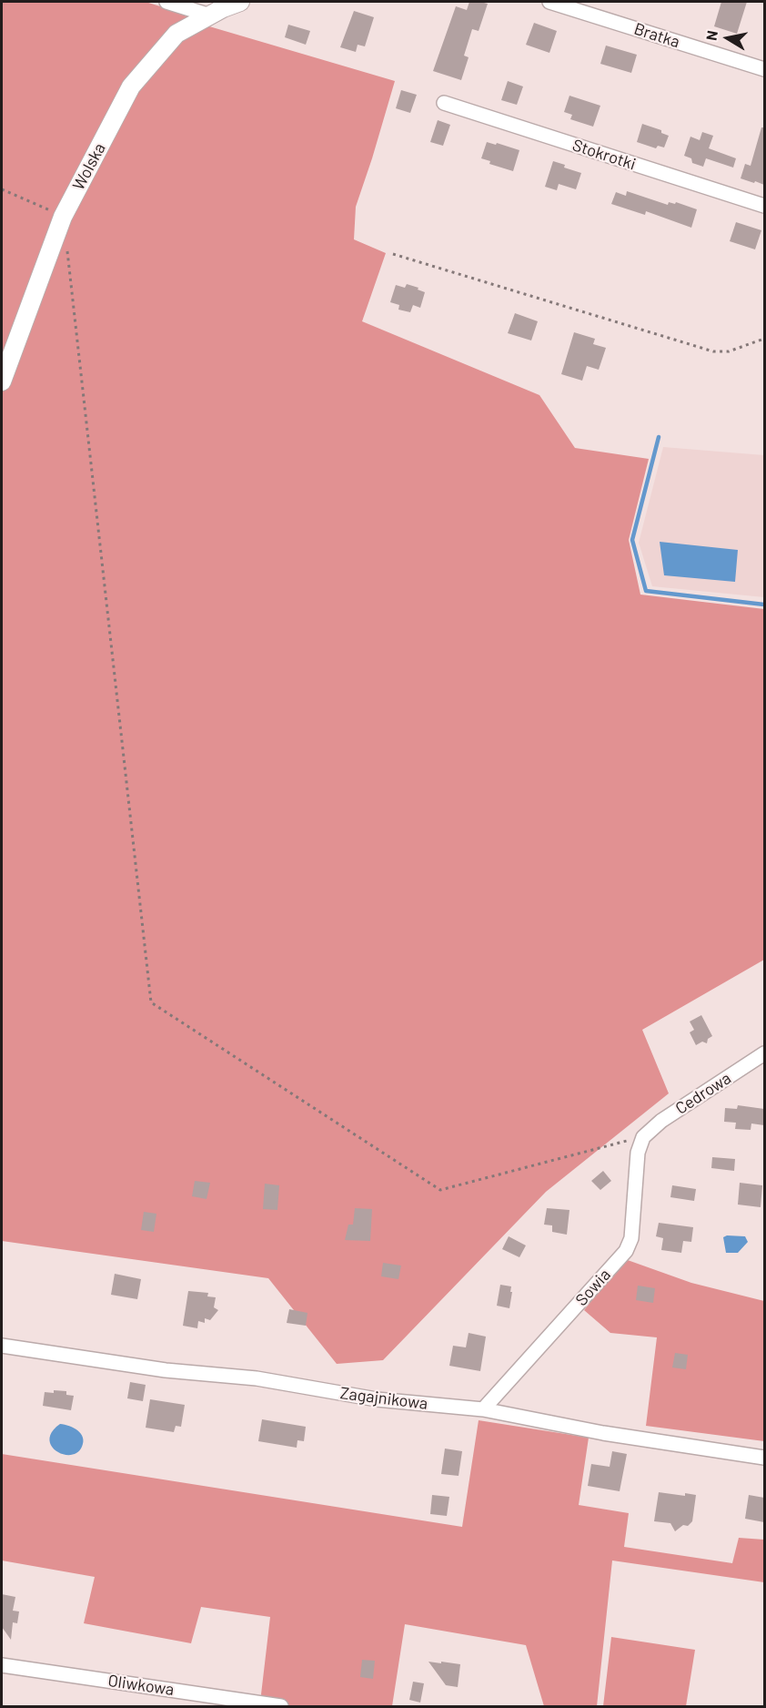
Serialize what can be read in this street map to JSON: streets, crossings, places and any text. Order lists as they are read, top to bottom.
{
  "streets": {
    "street": [
      "Bratka",
      "Stokrotki",
      "Wolska",
      "Cedrowa",
      "Sowia",
      "Zagajnikowa",
      "Oliwkowa"
    ]
  },
  "crossings": [
    ["Cedrowa", "Sowia"],
    ["Sowia", "Zagajnikowa"]
  ],
  "north": "left"
}
